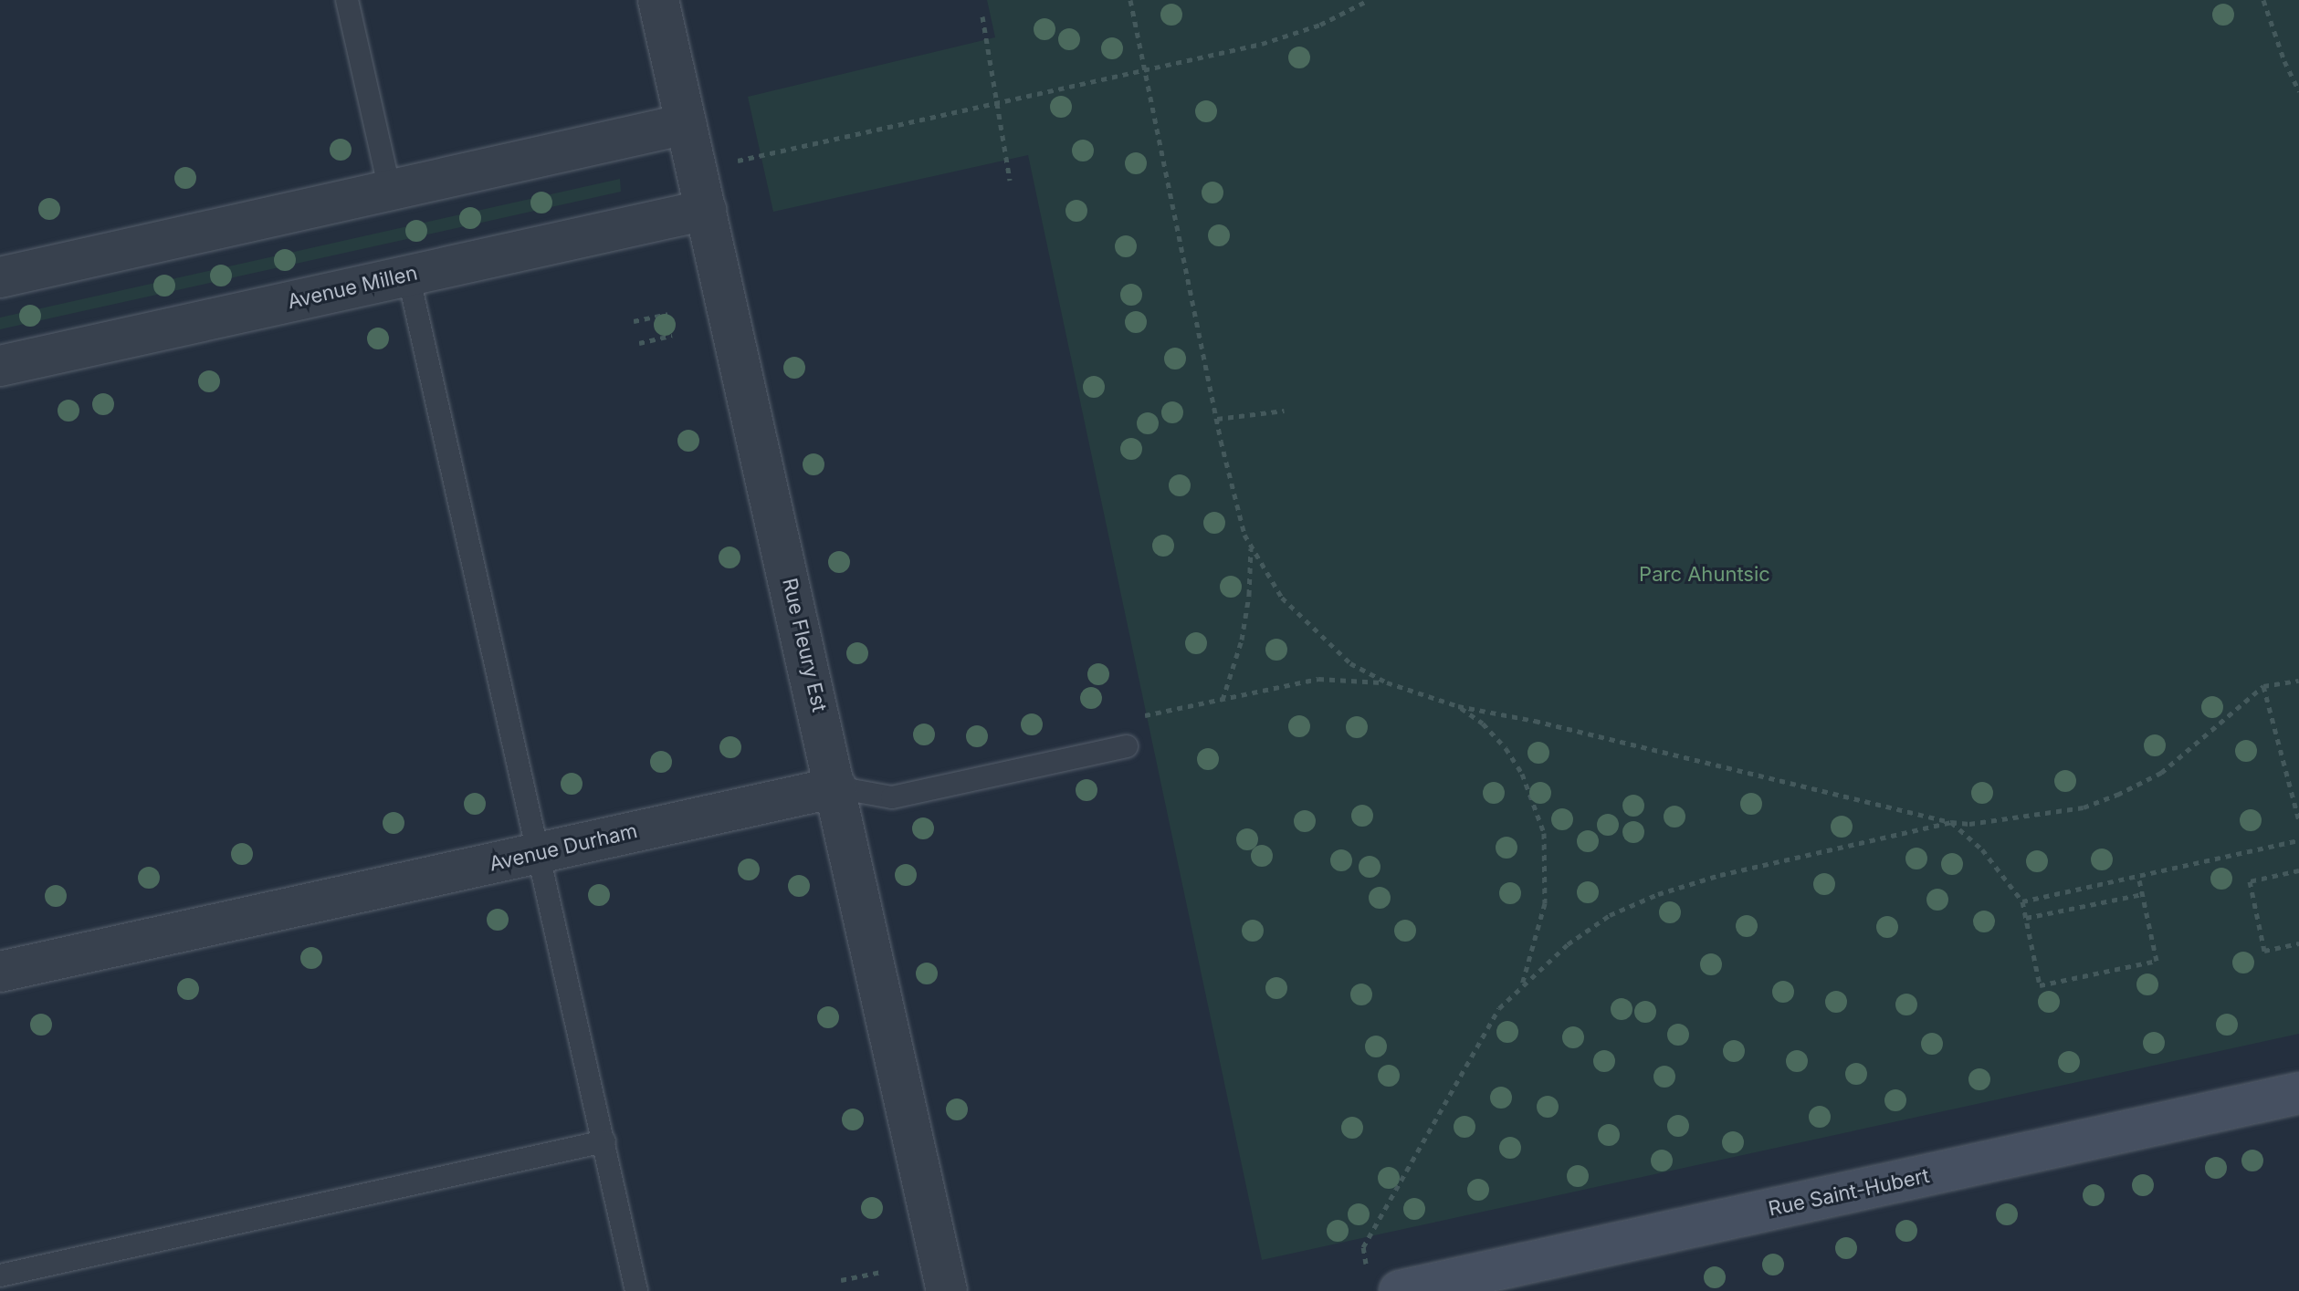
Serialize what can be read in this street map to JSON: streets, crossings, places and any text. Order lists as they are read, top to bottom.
{
  "streets": {
    "main road": ["Rue Saint-Hubert"],
    "street": ["Avenue Millen", "Rue Fleury Est", "Avenue Durham"]
  },
  "crossings": [
    ["Avenue Millen", "Rue Fleury Est"],
    ["Rue Fleury Est", "Avenue Durham"]
  ],
  "parks": ["Parc Ahuntsic"]
}
